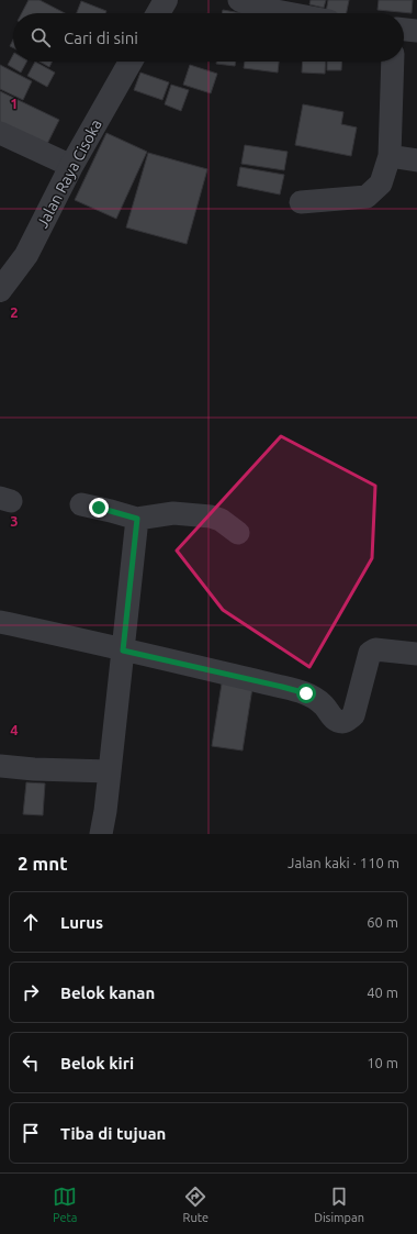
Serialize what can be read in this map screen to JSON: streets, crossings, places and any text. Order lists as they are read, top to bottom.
{
  "streets": {
    "street": ["Jalan Raya Cisoka"]
  },
  "page": {
    "search": "Cari di sini",
    "heading": ["2 mnt", "Jalan kaki · 110 m"],
    "list": [
      ["Lurus", "60 m"],
      ["Belok kanan", "40 m"],
      ["Belok kiri", "10 m"],
      "Tiba di tujuan"
    ],
    "nav": ["Peta", "Rute", "Disimpan"]
  },
  "grid": {
    "rows": [
      "1",
      "2",
      "3",
      "4"
    ]
  }
}
